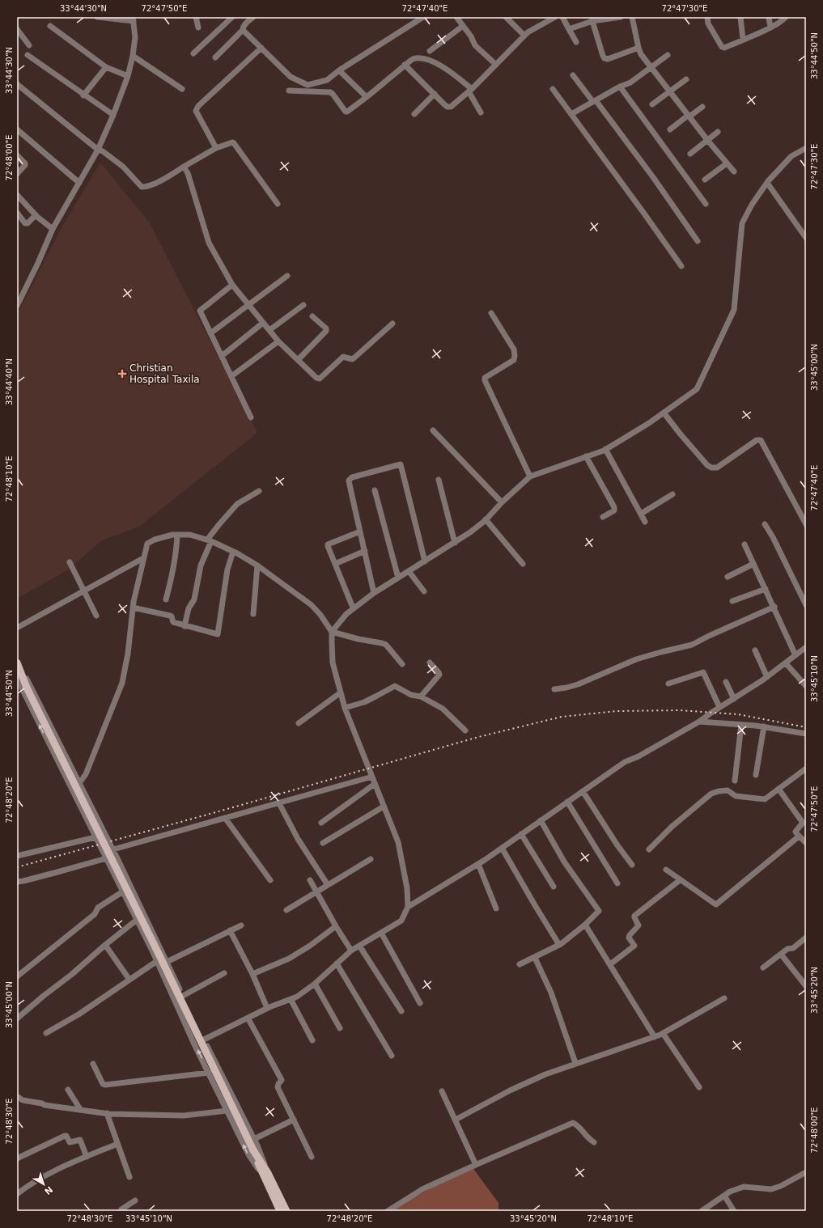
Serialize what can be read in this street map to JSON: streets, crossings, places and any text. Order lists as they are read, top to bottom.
{
  "places": {
    "health": ["Christian Hospital Taxila"]
  },
  "north": "bottom right",
  "coordinates": [
    "33°44'30\"N",
    "72°47'50\"E",
    "72°47'40\"E",
    "72°47'30\"E",
    "33°44'50\"N",
    "72°48'00\"E",
    "33°45'00\"N",
    "33°44'40\"N",
    "72°48'10\"E",
    "33°45'10\"N",
    "72°48'20\"E",
    "33°45'20\"N",
    "72°48'30\"E"
  ]
}
